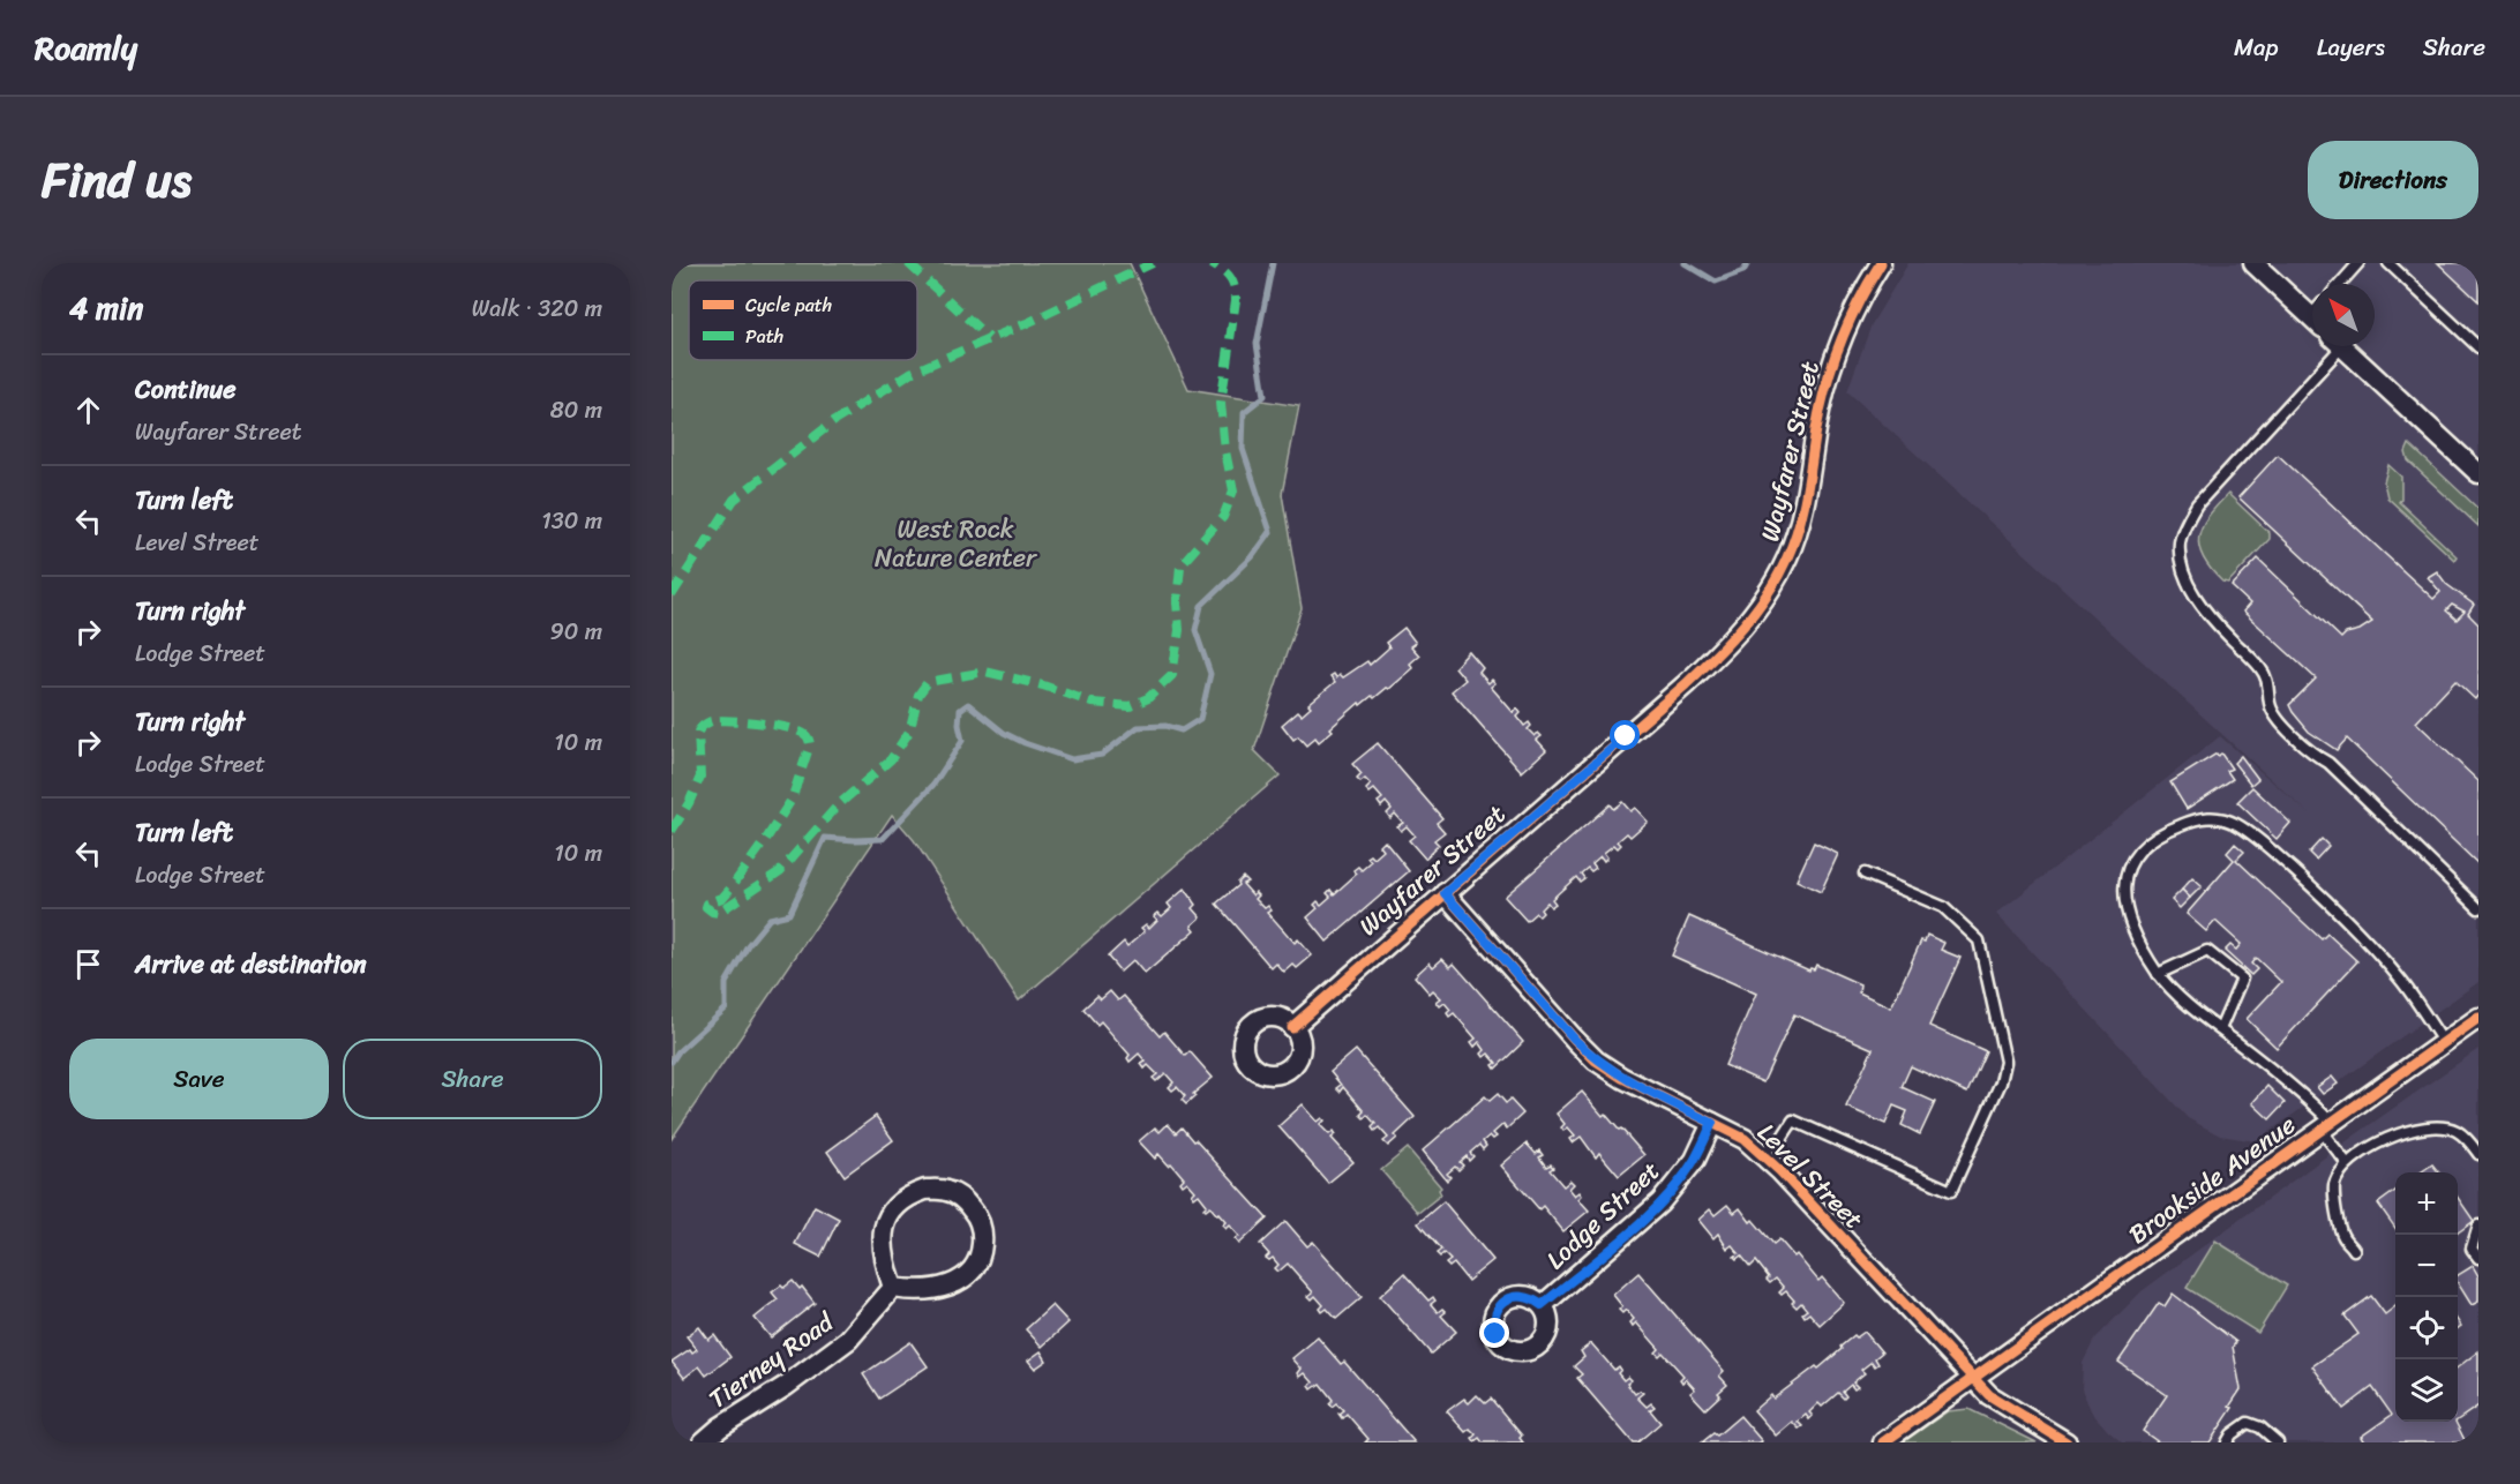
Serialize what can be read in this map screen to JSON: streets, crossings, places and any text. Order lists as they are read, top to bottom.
{
  "streets": {
    "street": [
      "Wayfarer Street",
      "Level Street",
      "Brookside Avenue",
      "Lodge Street",
      "Tierney Road"
    ]
  },
  "crossings": [
    ["Wayfarer Street", "Level Street"],
    ["Level Street", "Brookside Avenue"],
    ["Level Street", "Lodge Street"]
  ],
  "parks": ["West Rock Nature Center"],
  "legend": ["Cycle path", "Path"],
  "north": "top left",
  "page": {
    "header": "Roamly",
    "nav": ["Map", "Layers", "Share"],
    "title": "Find us",
    "buttons": [
      "Directions",
      ["Save", "Share"]
    ],
    "heading": ["4 min", "Walk · 320 m"],
    "list": [
      ["Continue", "Wayfarer Street", "80 m"],
      ["Turn left", "Level Street", "130 m"],
      ["Turn right", "Lodge Street", "90 m"],
      ["Turn right", "Lodge Street", "10 m"],
      ["Turn left", "Lodge Street", "10 m"],
      "Arrive at destination"
    ],
    "map_buttons": ["+", "−"]
  }
}
